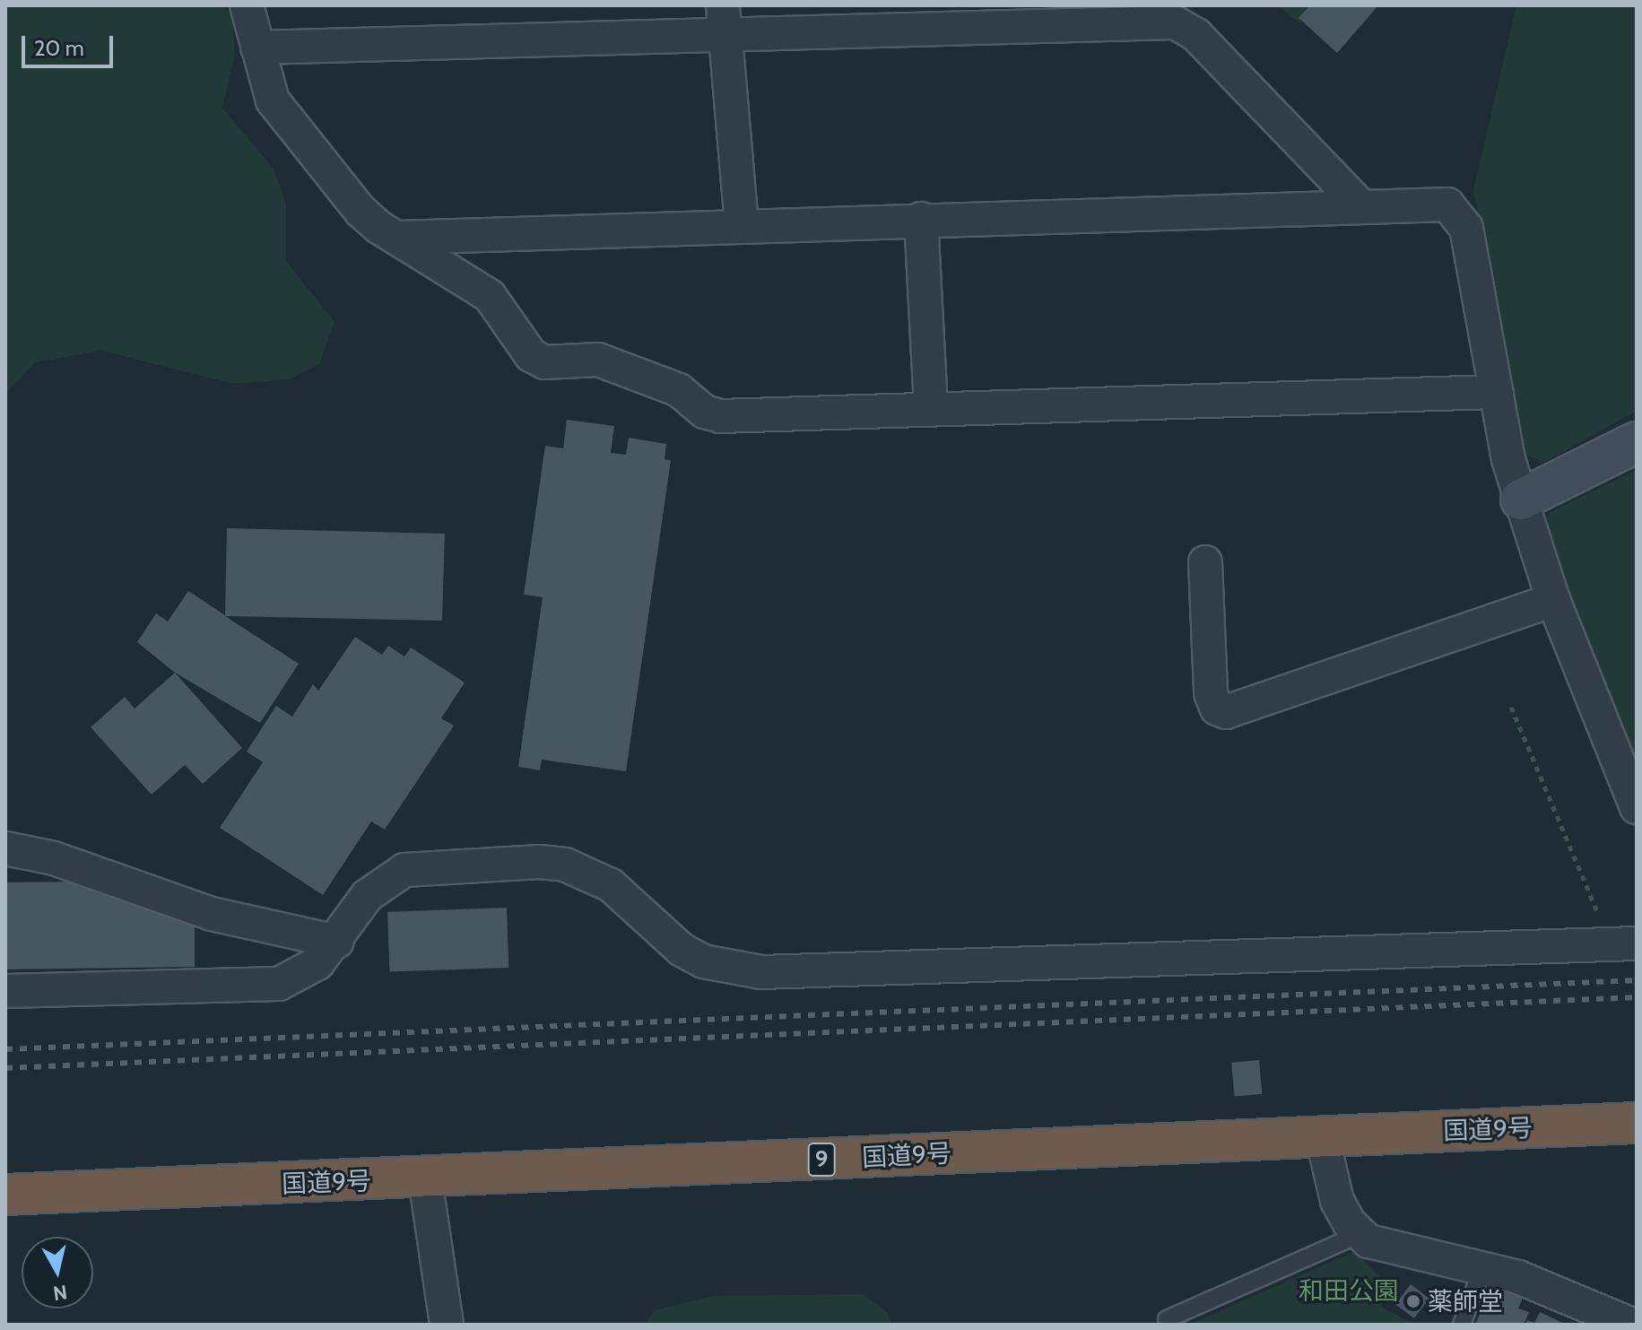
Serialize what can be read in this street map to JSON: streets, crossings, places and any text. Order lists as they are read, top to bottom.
{
  "streets": {
    "highway": ["国道9号", "9"]
  },
  "parks": ["和田公園"],
  "places": ["薬師堂"],
  "scale_bar": "20 m",
  "north": "bottom"
}
